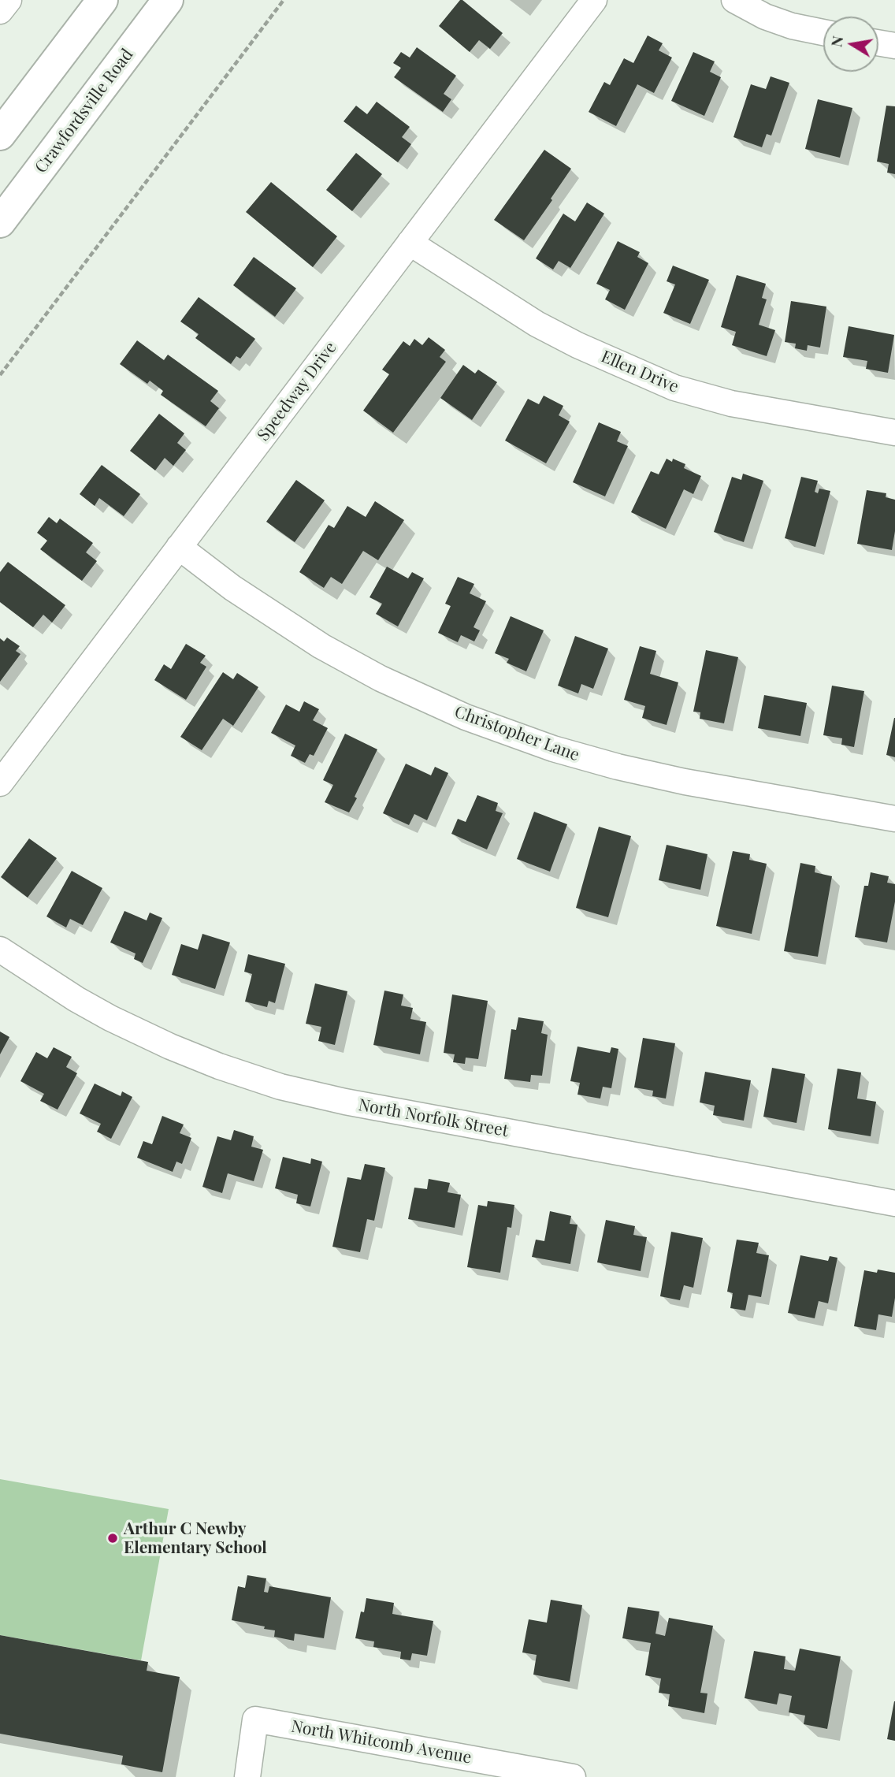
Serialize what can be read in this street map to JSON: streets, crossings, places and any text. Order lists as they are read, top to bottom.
{
  "streets": {
    "main road": ["Crawfordsville Road"],
    "street": [
      "Ellen Drive",
      "Speedway Drive",
      "Christopher Lane",
      "North Norfolk Street",
      "North Whitcomb Avenue"
    ]
  },
  "crossings": [
    ["Ellen Drive", "Speedway Drive"],
    ["Speedway Drive", "Christopher Lane"]
  ],
  "places": ["Arthur C Newby Elementary School"],
  "north": "left"
}
